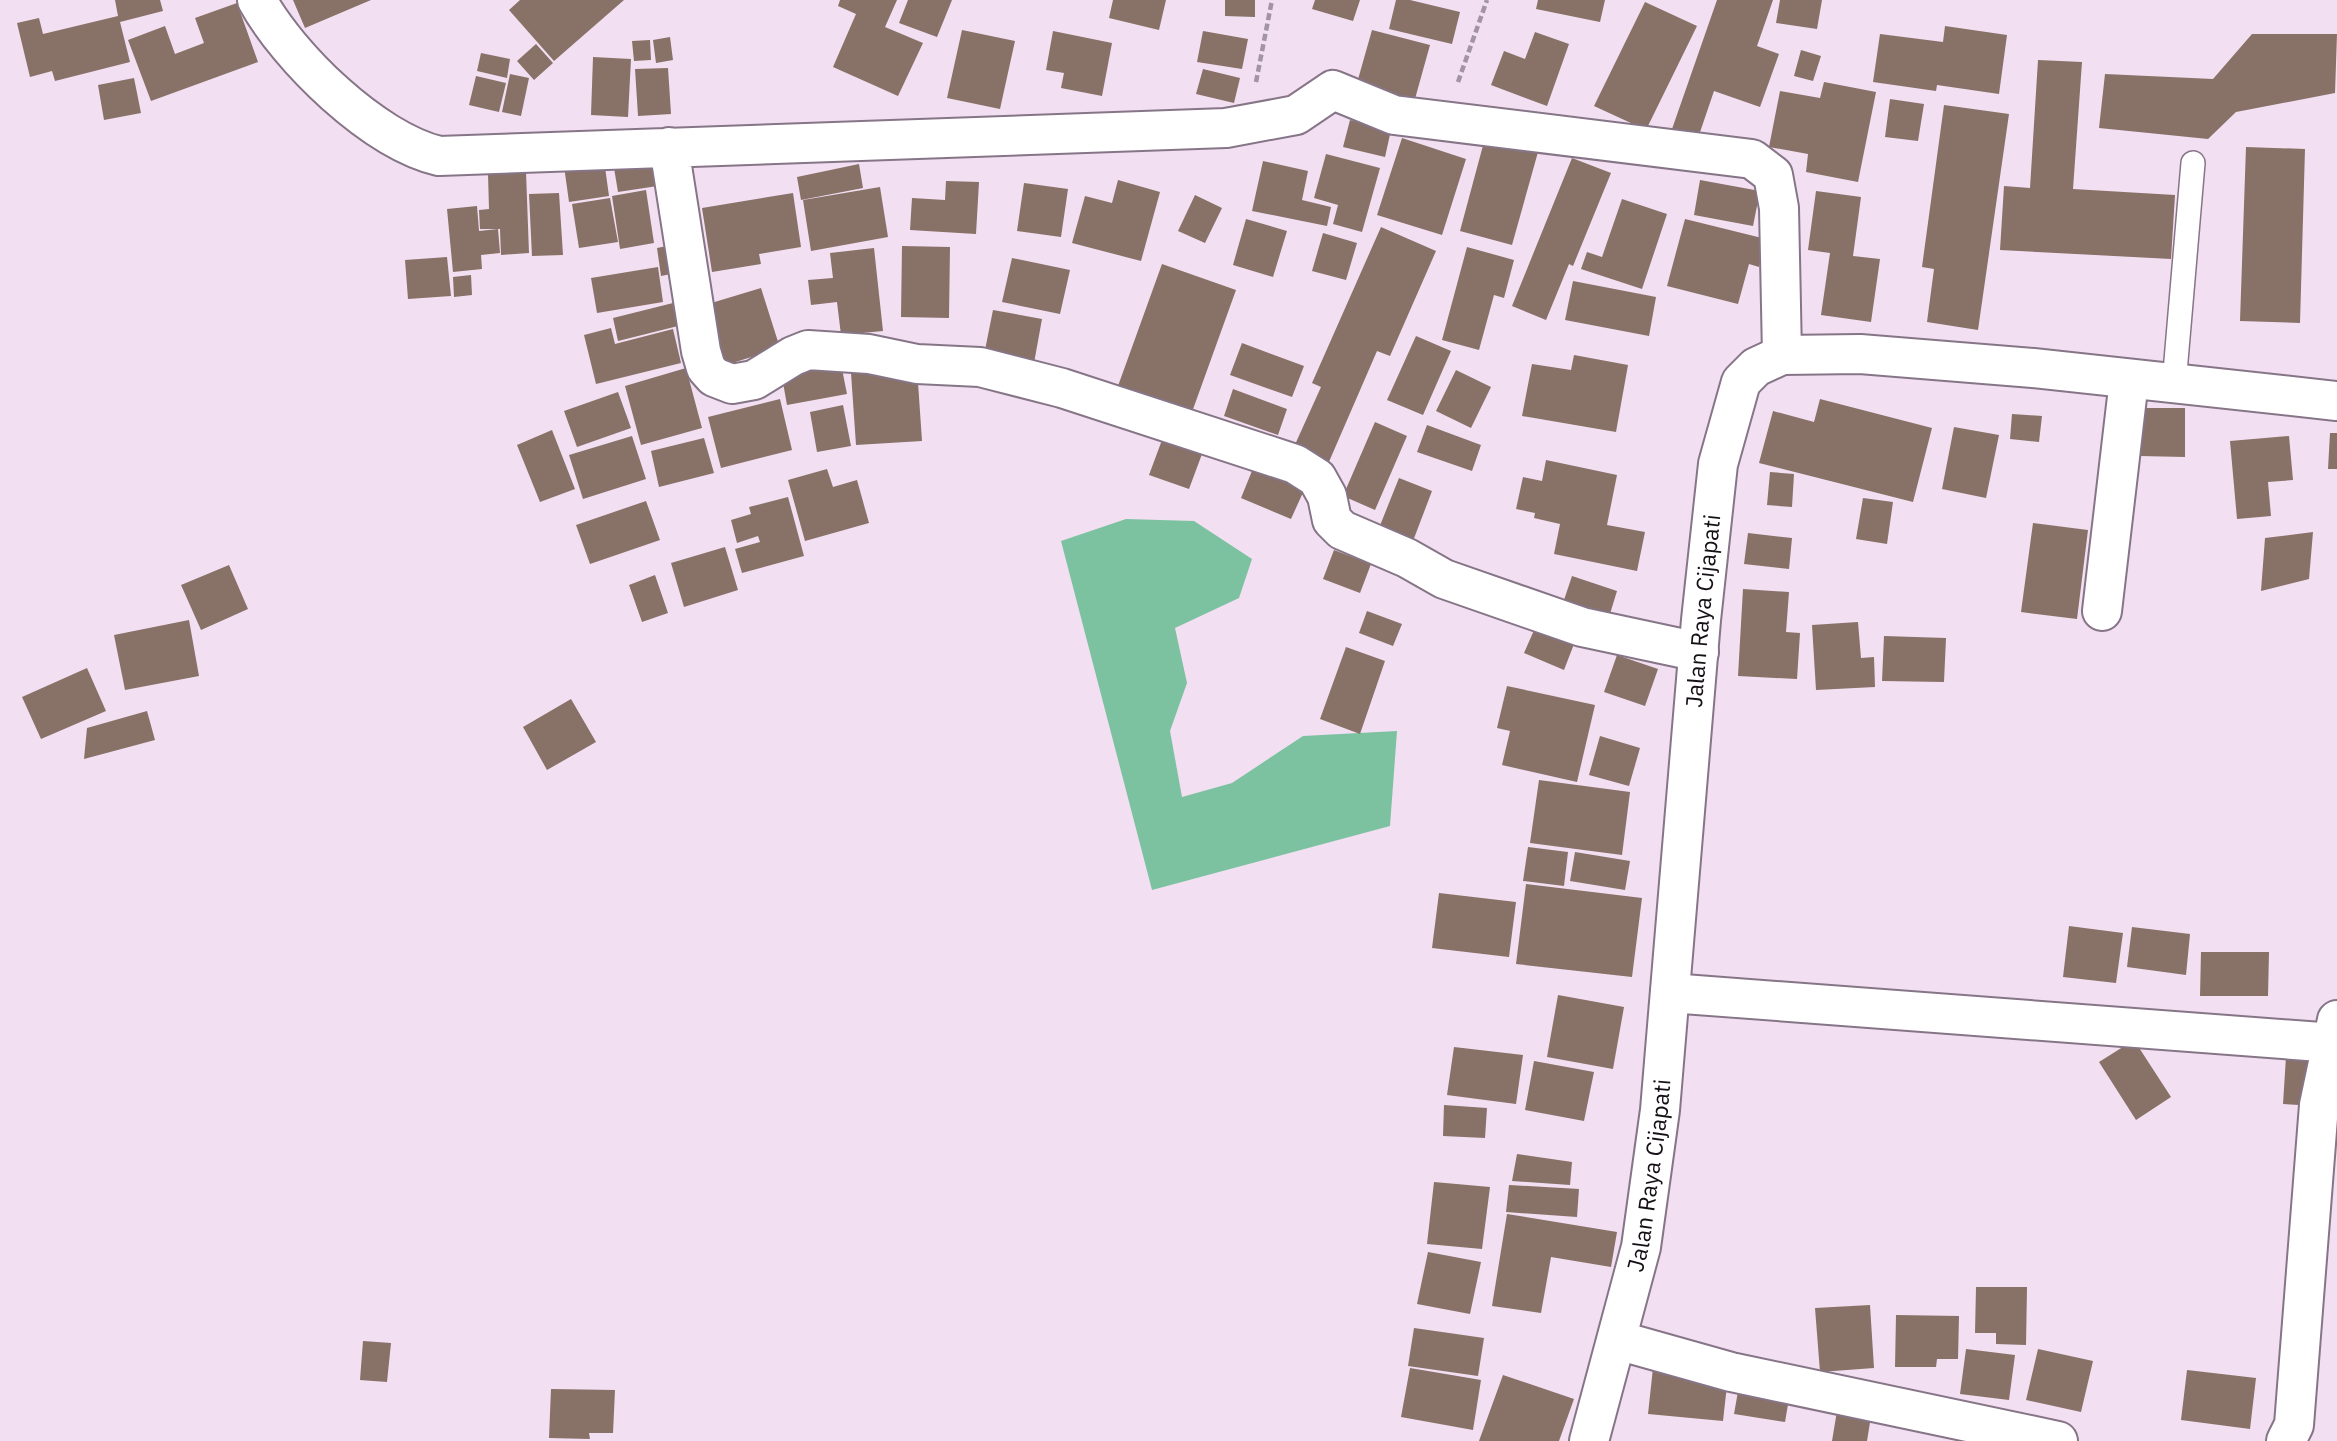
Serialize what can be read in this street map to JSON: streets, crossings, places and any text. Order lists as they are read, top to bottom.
{
  "streets": {
    "street": ["Jalan Raya Cijapati"]
  }
}
